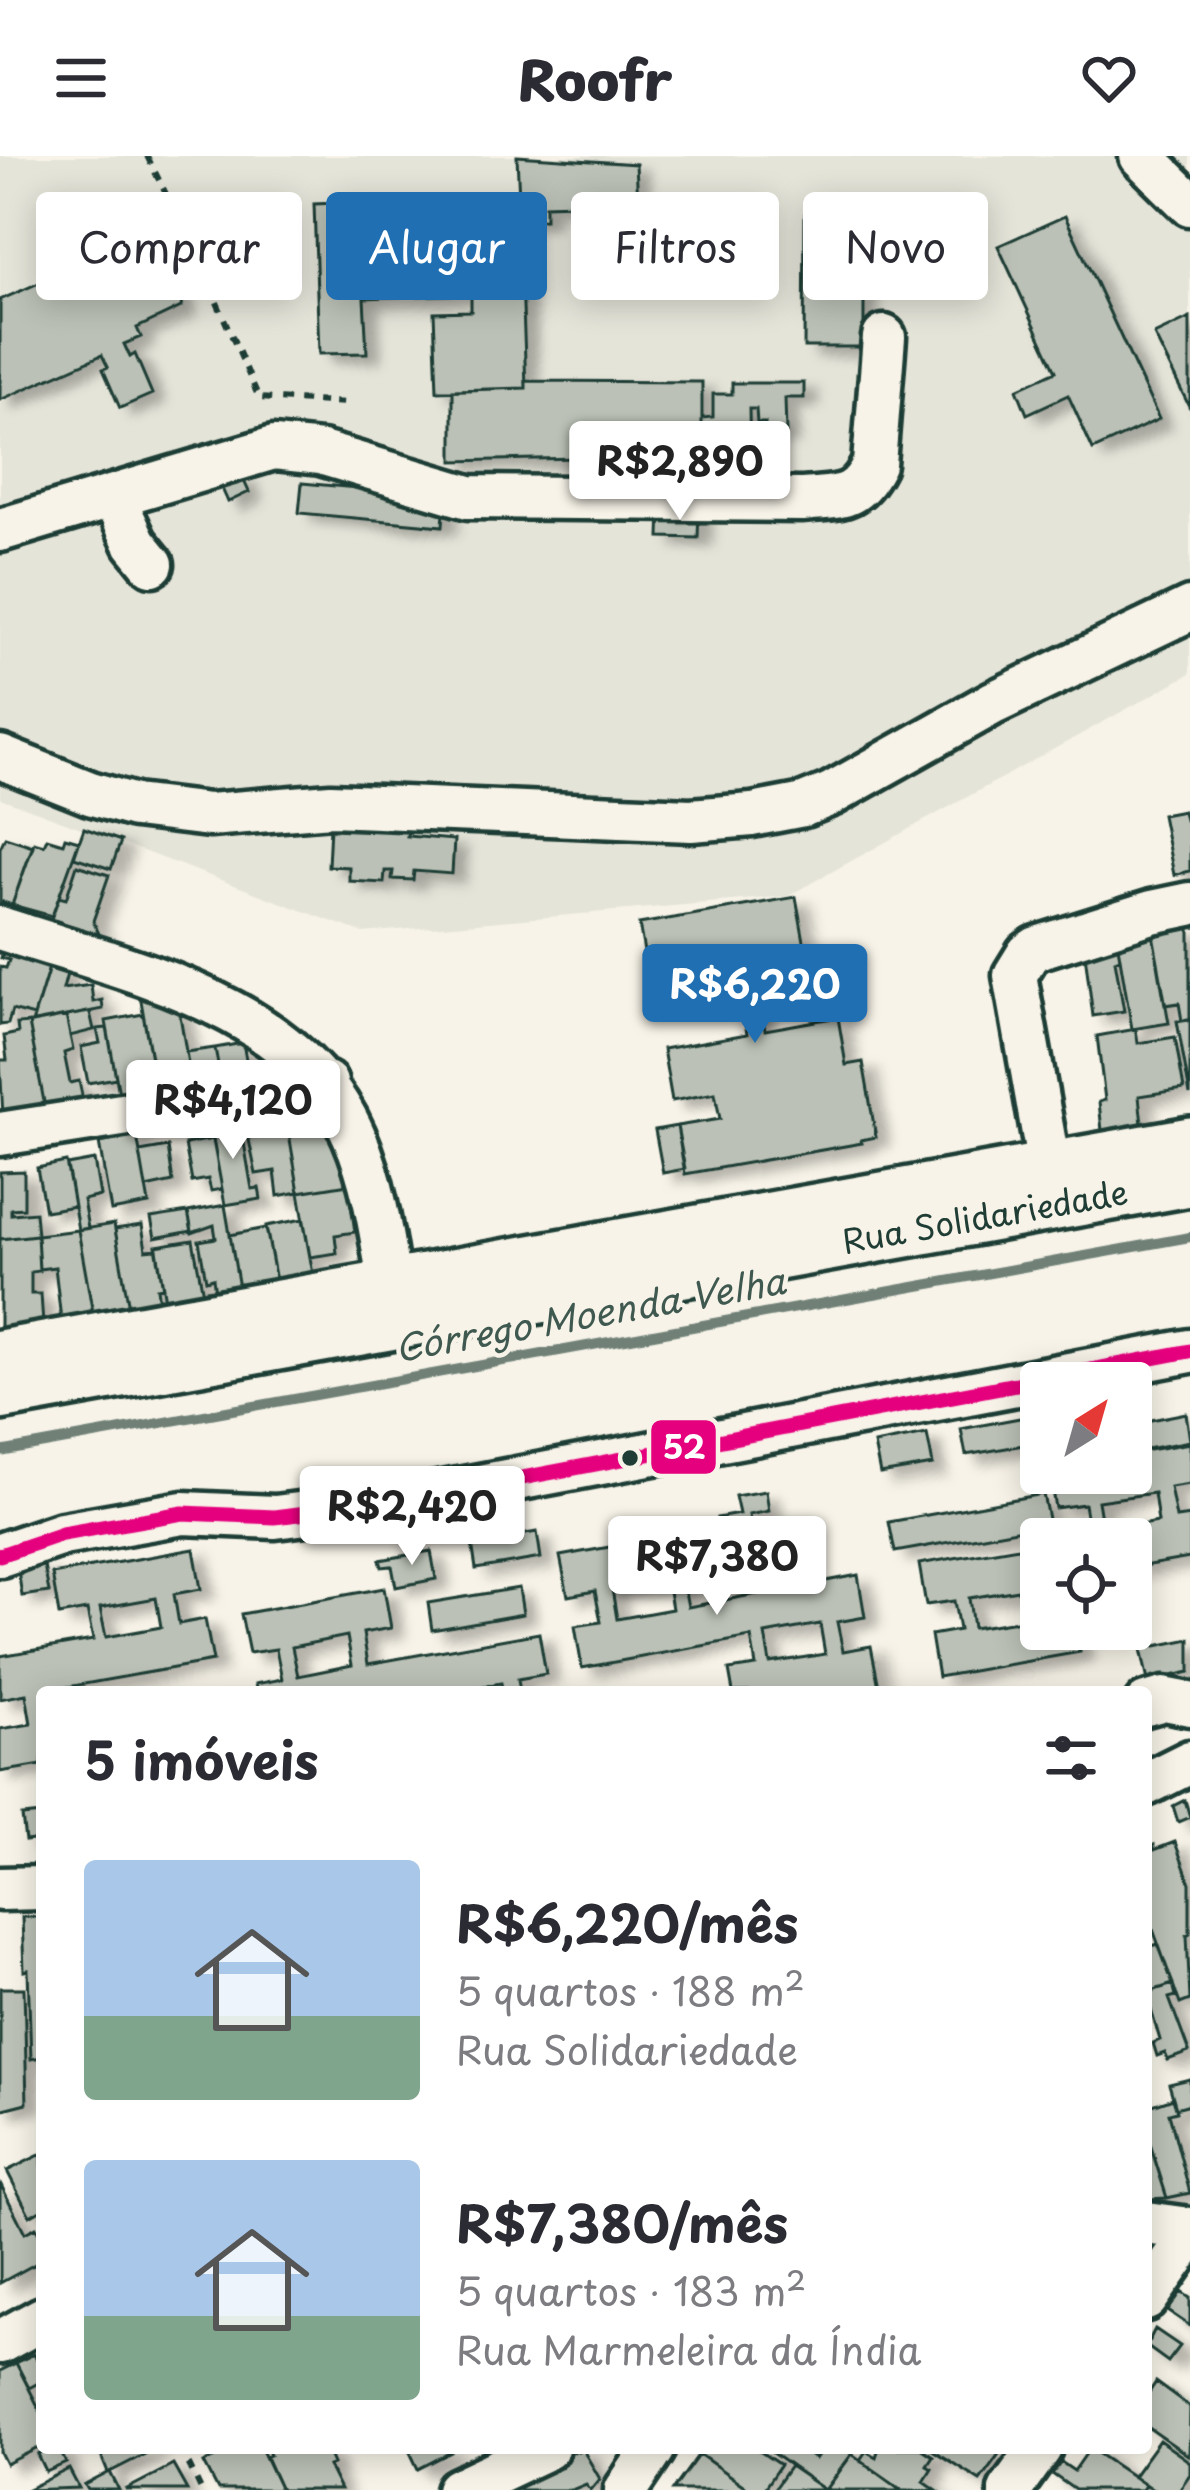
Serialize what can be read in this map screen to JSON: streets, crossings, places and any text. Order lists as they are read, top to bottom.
{
  "streets": {
    "main road": ["Rua Solidariedade"]
  },
  "water": ["Córrego Moenda Velha"],
  "lines": ["transit line 52"],
  "north": "top right",
  "page": {
    "header": "Roofr",
    "chip": [
      "Comprar",
      "Alugar",
      "Filtros",
      "Novo"
    ],
    "price": [
      "R$2,890",
      "R$6,220",
      "R$4,120",
      "R$2,420",
      "R$7,380"
    ],
    "heading": "5 imóveis",
    "list": [
      {
        "name": "R$6,220/mês",
        "note": "5 quartos · 188 m² · Rua Solidariedade"
      },
      {
        "name": "R$7,380/mês",
        "note": "5 quartos · 183 m² · Rua Marmeleira da Índia"
      }
    ]
  }
}
